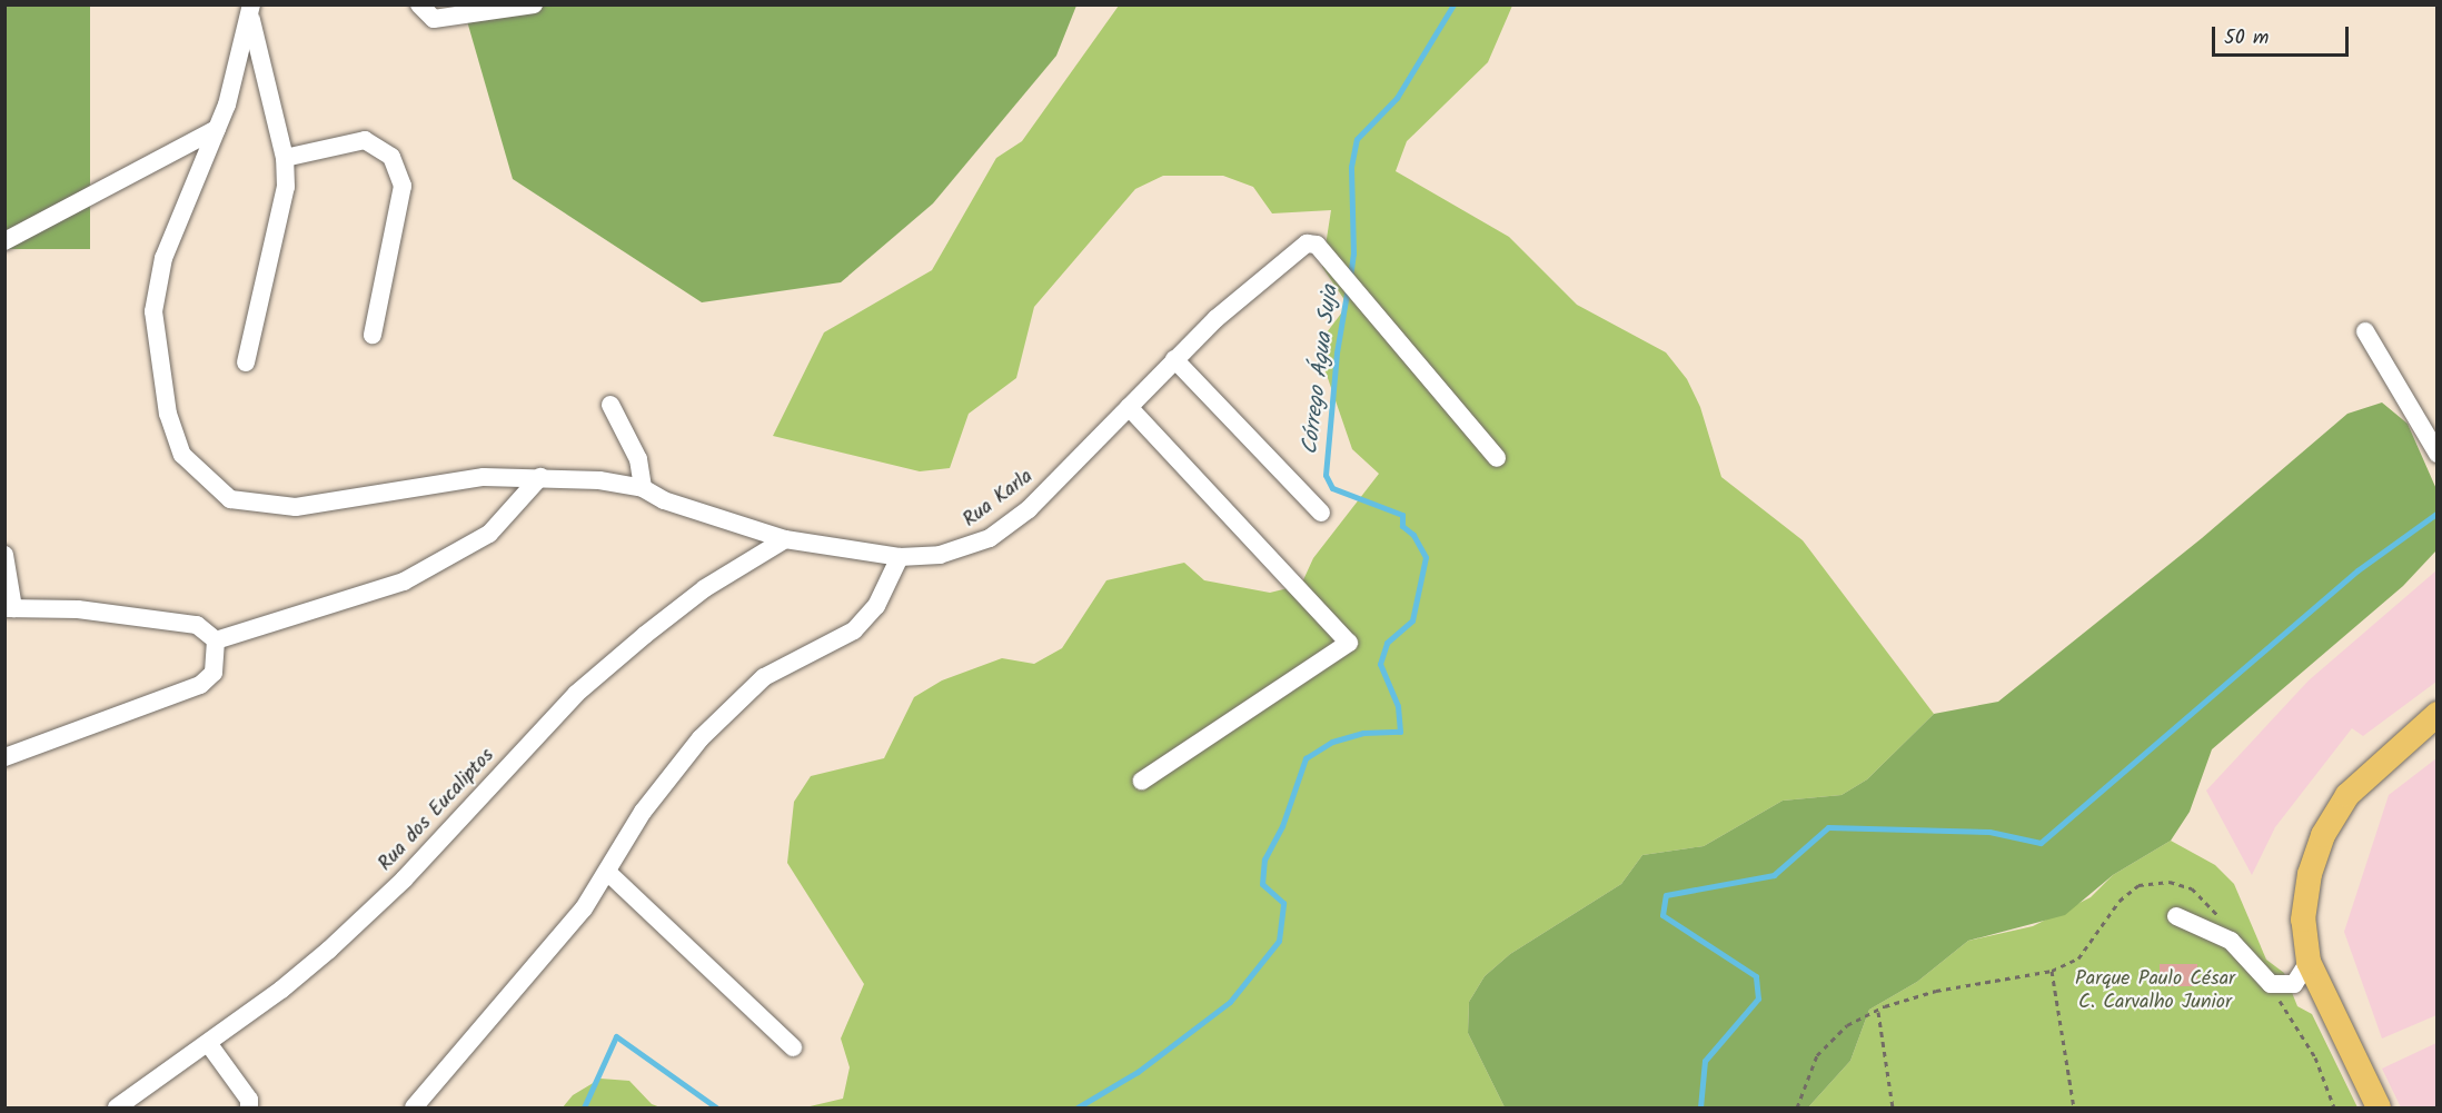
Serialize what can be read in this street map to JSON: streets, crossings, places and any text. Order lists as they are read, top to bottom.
{
  "streets": {
    "street": ["Rua Karla", "Rua dos Eucaliptos"]
  },
  "crossings": [
    ["Rua Karla", "Rua dos Eucaliptos"]
  ],
  "water": ["Córrego Água Suja"],
  "parks": ["Parque Paulo César C. Carvalho Junior"],
  "scale_bar": "50 m"
}
